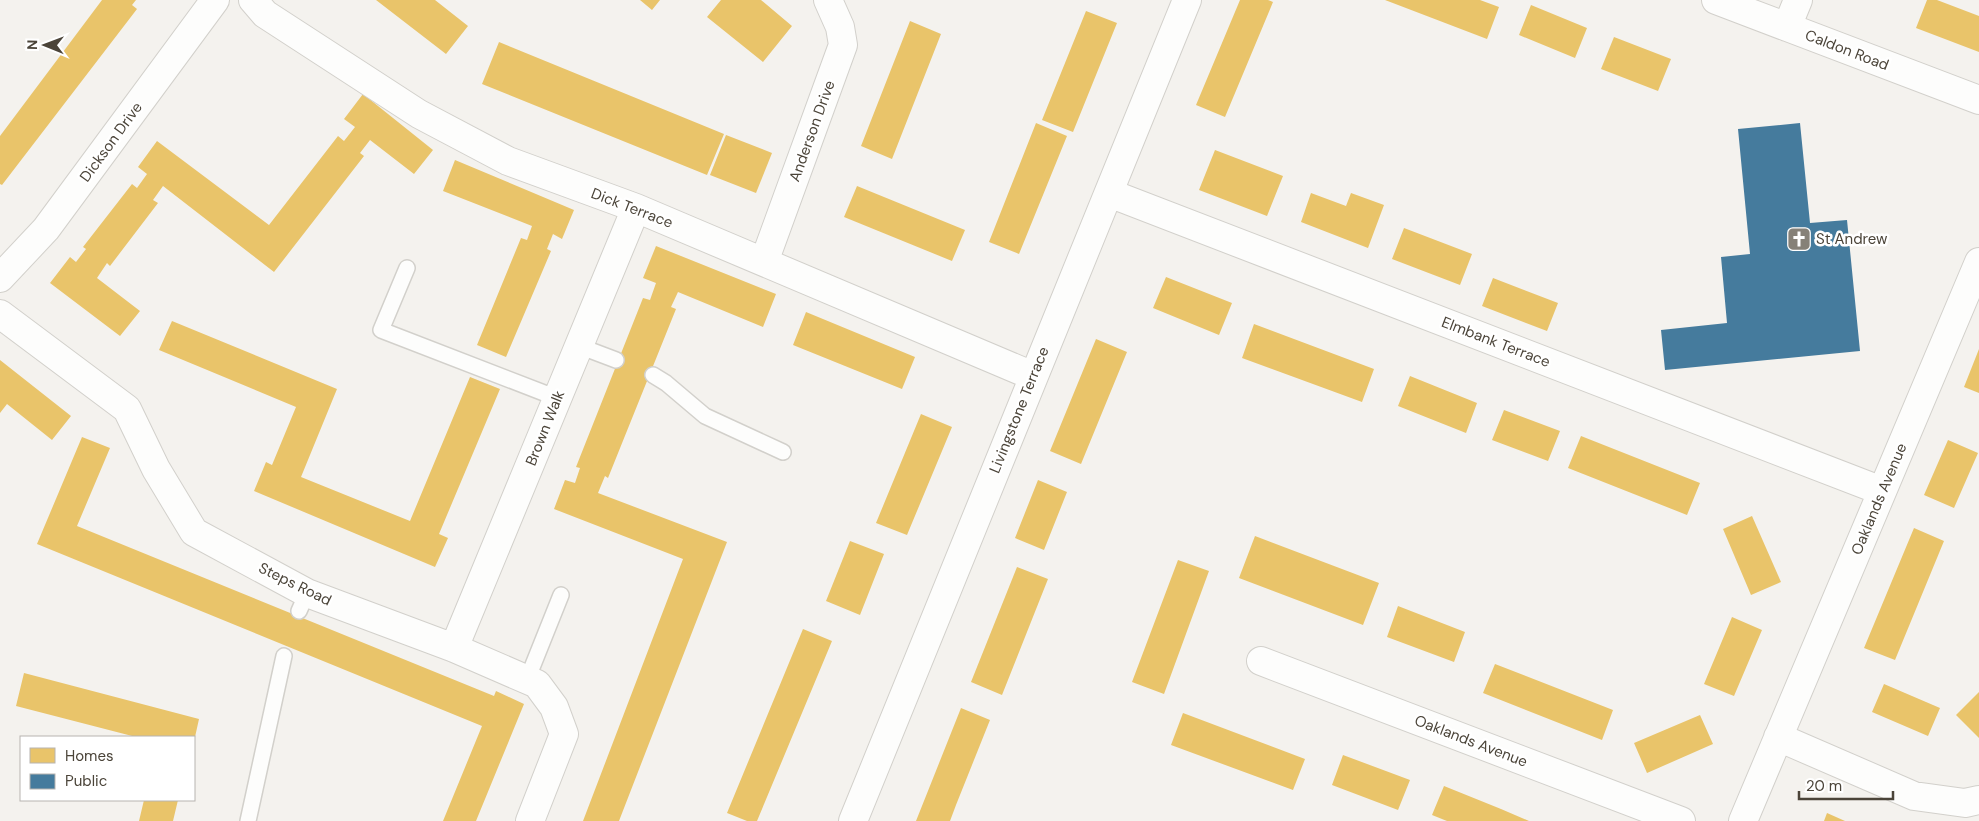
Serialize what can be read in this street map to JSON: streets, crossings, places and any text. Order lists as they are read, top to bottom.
{
  "streets": {
    "street": [
      "Caldon Road",
      "Anderson Drive",
      "Dickson Drive",
      "Dick Terrace",
      "Elmbank Terrace",
      "Livingstone Terrace",
      "Brown Walk",
      "Oaklands Avenue",
      "Steps Road"
    ]
  },
  "crossings": [
    ["Anderson Drive", "Dick Terrace"],
    ["Dick Terrace", "Livingstone Terrace"],
    ["Dick Terrace", "Brown Walk"],
    ["Elmbank Terrace", "Livingstone Terrace"],
    ["Elmbank Terrace", "Oaklands Avenue"],
    ["Brown Walk", "Steps Road"]
  ],
  "places": {
    "church": ["St Andrew"]
  },
  "legend": ["Homes", "Public"],
  "scale_bar": "20 m",
  "north": "left"
}
